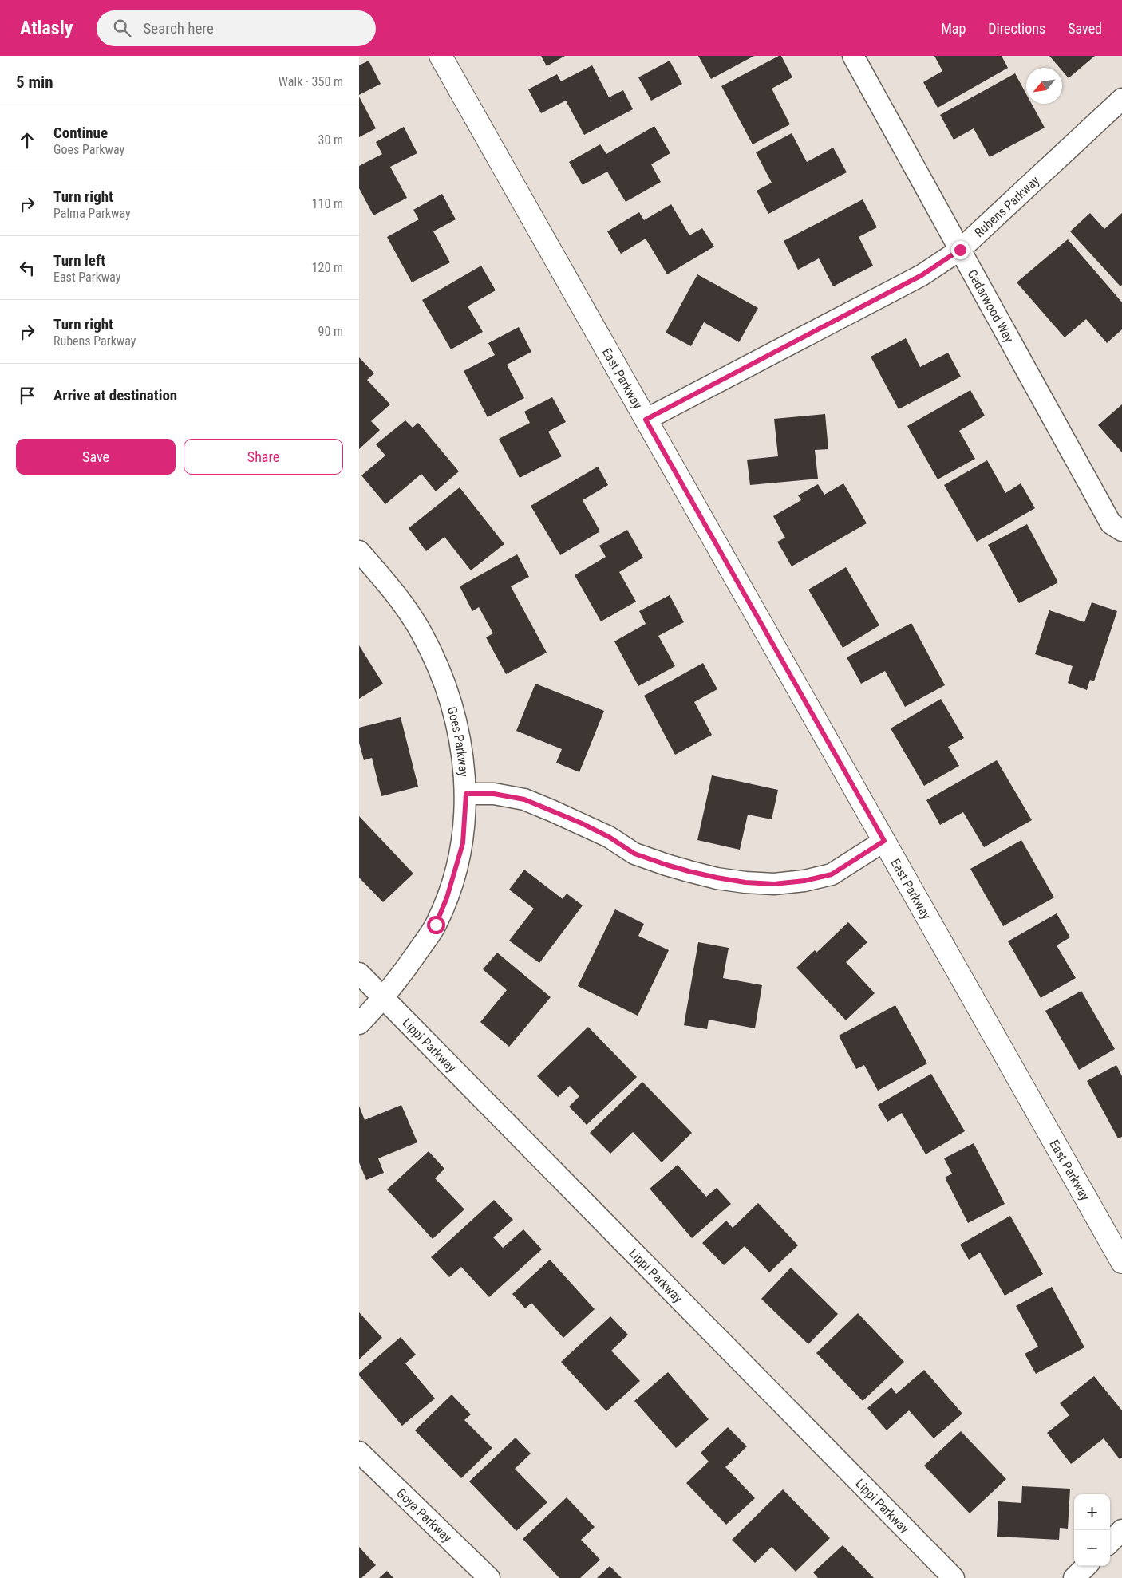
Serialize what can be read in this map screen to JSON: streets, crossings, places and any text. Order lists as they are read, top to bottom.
{
  "streets": {
    "street": [
      "Rubens Parkway",
      "Cedarwood Way",
      "East Parkway",
      "Goes Parkway",
      "Lippi Parkway",
      "Goya Parkway"
    ]
  },
  "crossings": [
    ["Rubens Parkway", "Cedarwood Way"],
    ["Rubens Parkway", "East Parkway"],
    ["Goes Parkway", "Lippi Parkway"]
  ],
  "north": "bottom left",
  "page": {
    "header": "Atlasly",
    "search": "Search here",
    "nav": ["Map", "Directions", "Saved"],
    "heading": ["5 min", "Walk · 350 m"],
    "list": [
      ["Continue", "Goes Parkway", "30 m"],
      ["Turn right", "Palma Parkway", "110 m"],
      ["Turn left", "East Parkway", "120 m"],
      ["Turn right", "Rubens Parkway", "90 m"],
      "Arrive at destination"
    ],
    "buttons": ["Save", "Share"],
    "map_buttons": ["+", "−"]
  }
}
